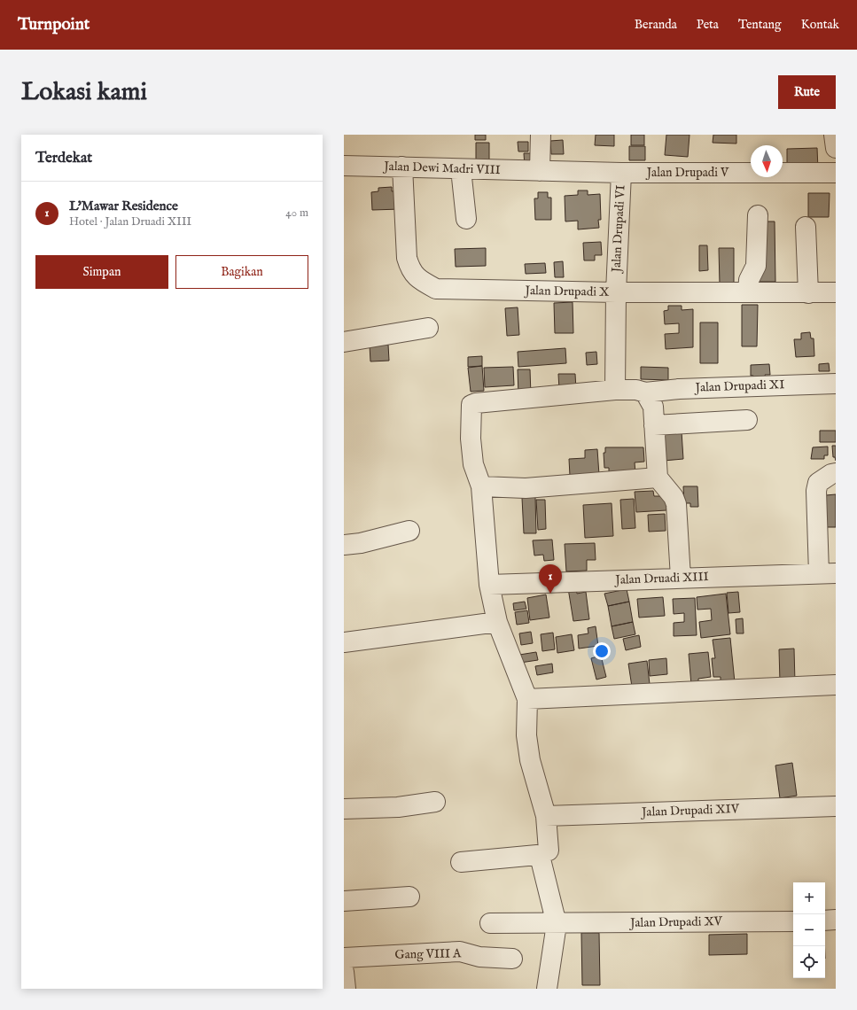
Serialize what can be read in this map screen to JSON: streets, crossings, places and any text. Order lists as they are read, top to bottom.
{
  "streets": {
    "street": [
      "Jalan Dewi Madri VIII",
      "Jalan Drupadi V",
      "Jalan Drupadi VI",
      "Jalan Drupadi X",
      "Jalan Drupadi XI",
      "Jalan Druadi XIII",
      "Jalan Drupadi XIV",
      "Jalan Drupadi XV",
      "Gang VIII A"
    ]
  },
  "crossings": [
    ["Jalan Dewi Madri VIII", "Jalan Drupadi V"],
    ["Jalan Dewi Madri VIII", "Jalan Drupadi X"],
    ["Jalan Drupadi V", "Jalan Drupadi VI"],
    ["Jalan Drupadi VI", "Jalan Drupadi X"],
    ["Jalan Drupadi VI", "Jalan Drupadi XI"]
  ],
  "north": "bottom",
  "page": {
    "header": "Turnpoint",
    "nav": [
      "Beranda",
      "Peta",
      "Tentang",
      "Kontak"
    ],
    "buttons": [
      "Rute",
      ["Simpan", "Bagikan"]
    ],
    "title": "Lokasi kami",
    "heading": "Terdekat",
    "list": [
      {
        "mark": "1",
        "name": "L'Mawar Residence",
        "note": "Hotel · Jalan Druadi XIII",
        "value": "40 m"
      }
    ],
    "pins": "1",
    "map_buttons": ["+", "−"]
  }
}
